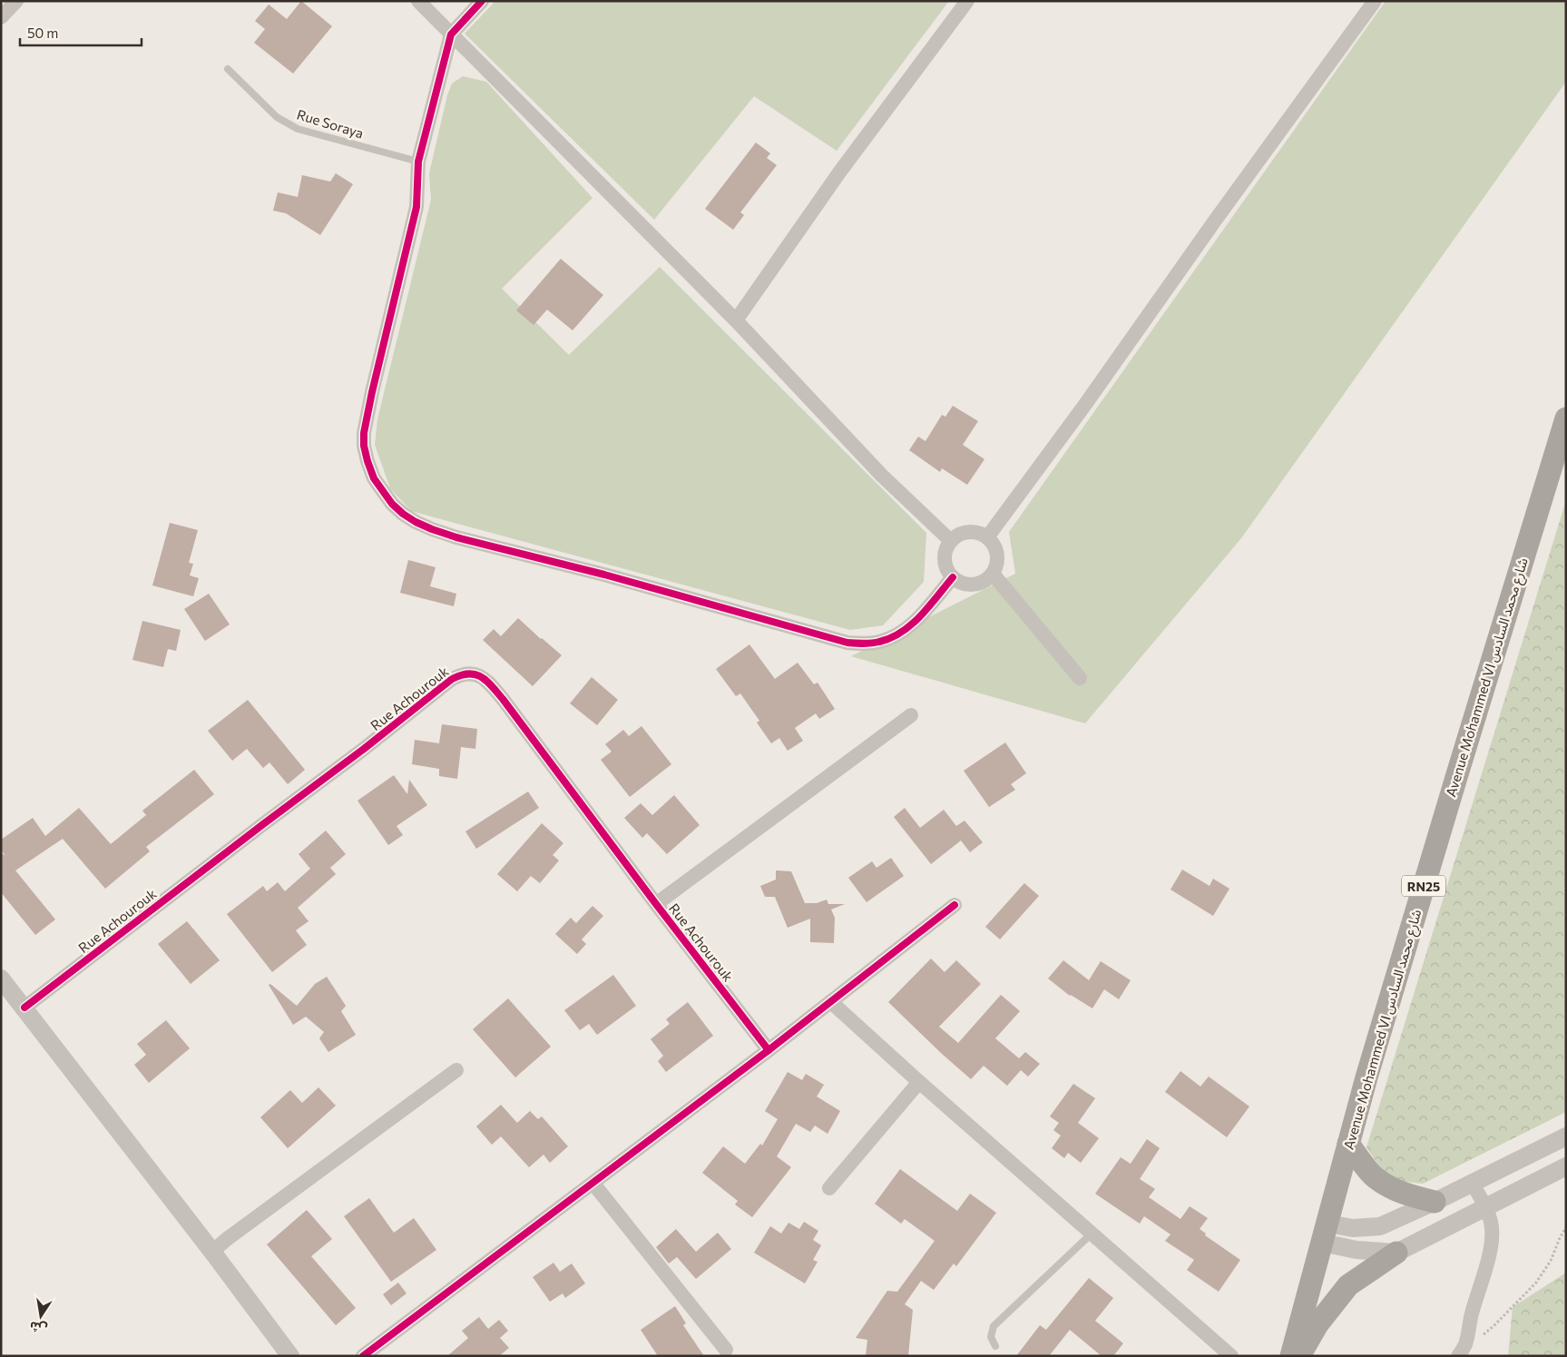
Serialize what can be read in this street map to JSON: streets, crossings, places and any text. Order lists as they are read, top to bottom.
{
  "streets": {
    "main road": ["Avenue Mohammed VI شارع محمد السادس", "RN25"],
    "street": ["Rue Achourouk"],
    "lane": ["Rue Soraya"]
  },
  "scale_bar": "50 m",
  "north": "bottom"
}
